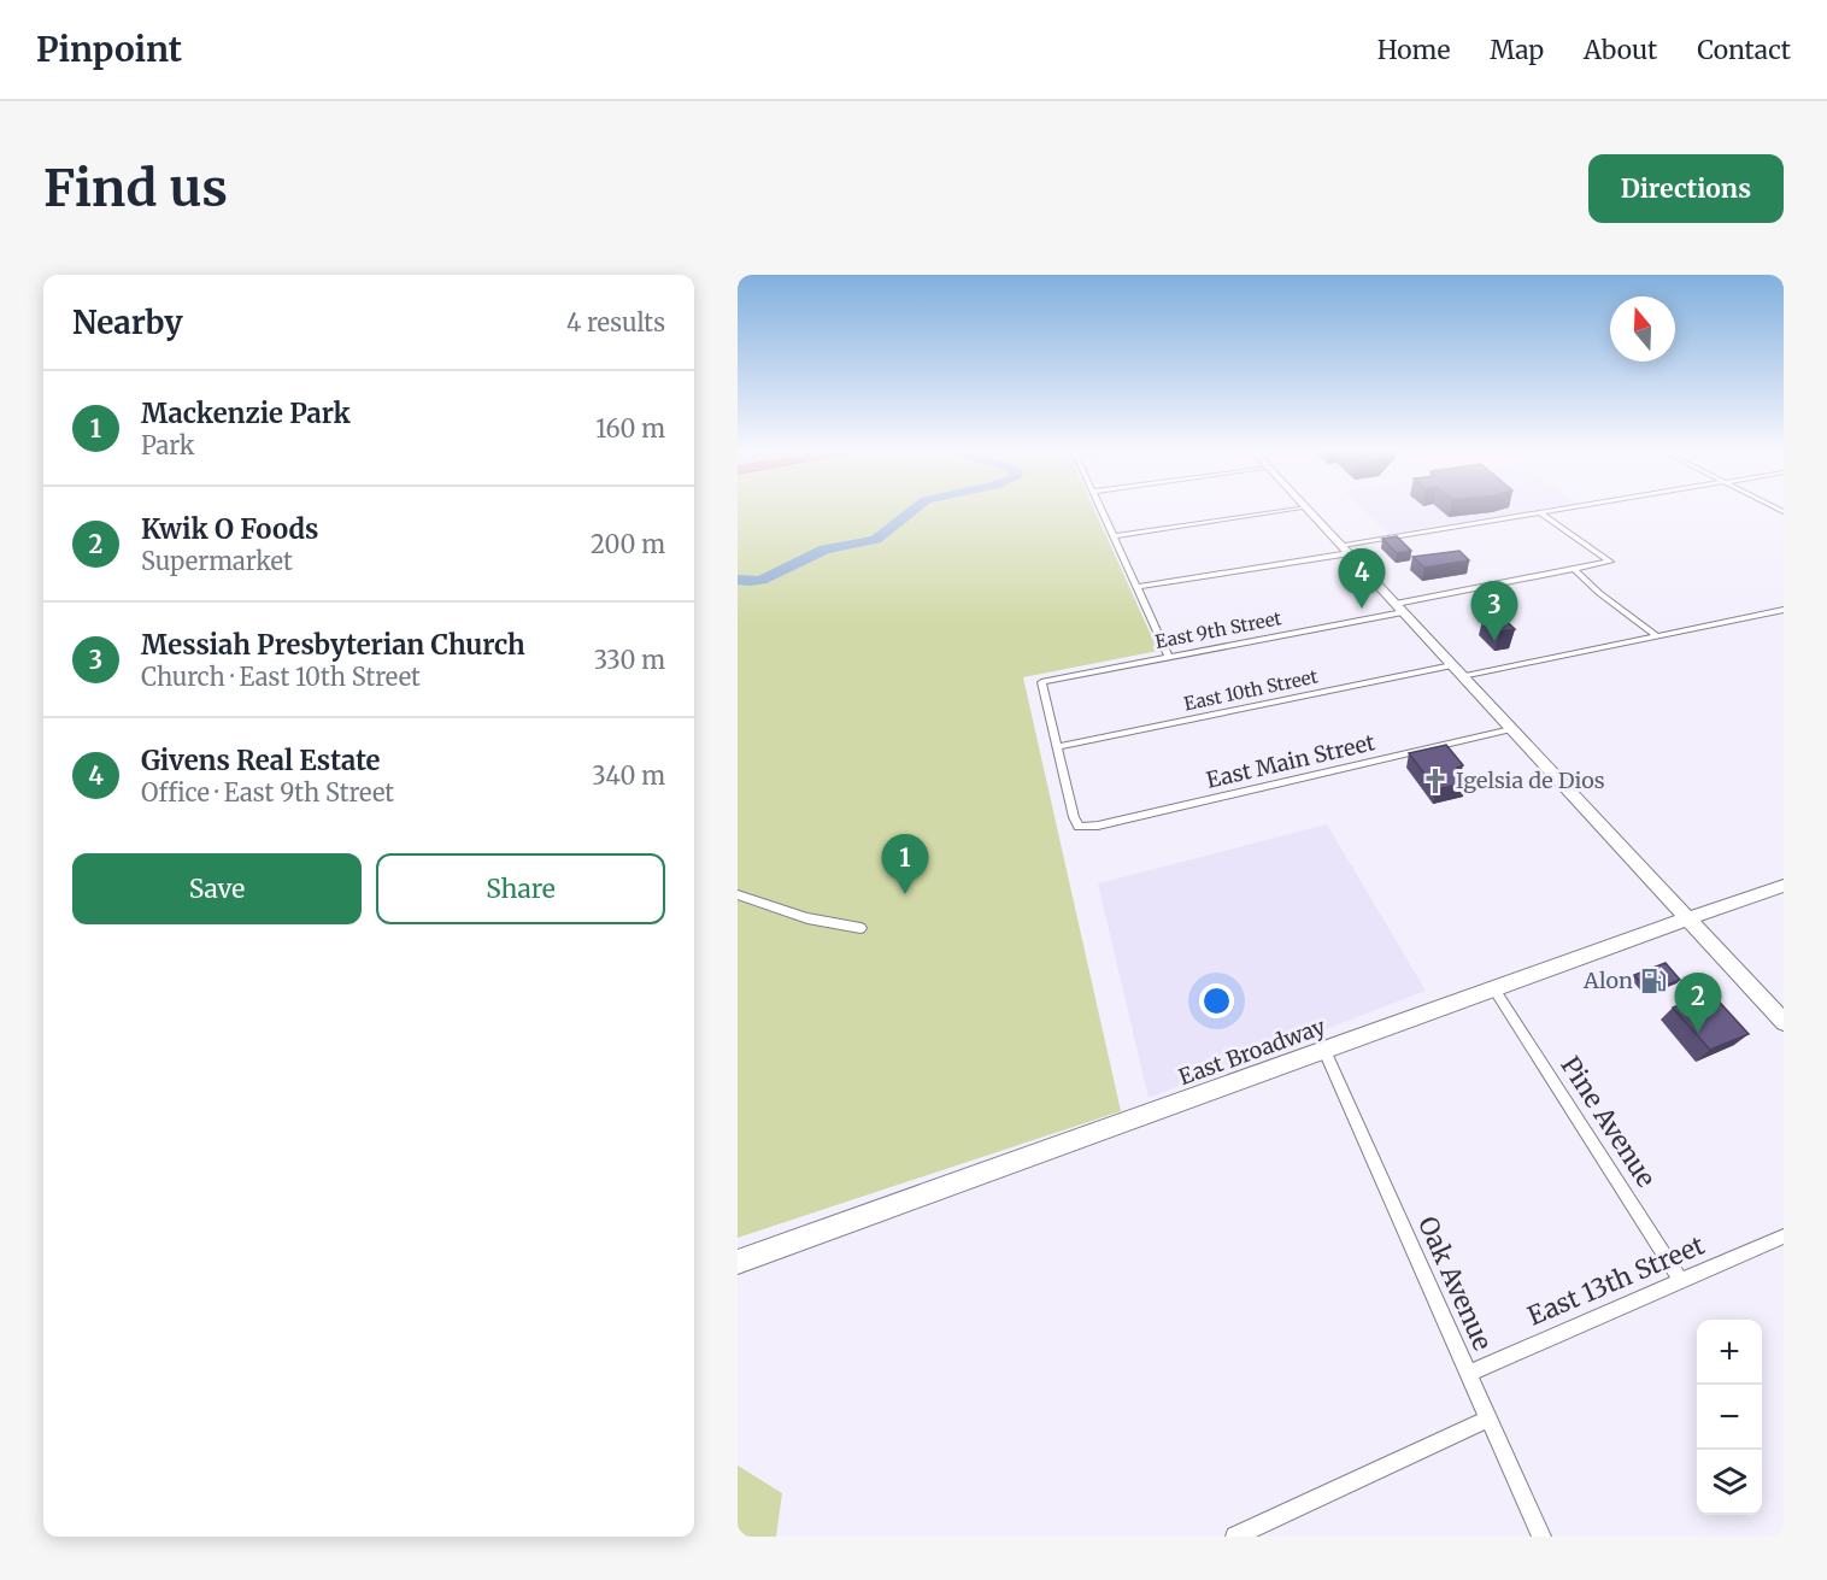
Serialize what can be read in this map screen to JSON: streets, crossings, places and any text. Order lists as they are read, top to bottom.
{
  "streets": {
    "main road": ["East Broadway"],
    "street": [
      "East 9th Street",
      "East 10th Street",
      "East Main Street",
      "Pine Avenue",
      "East 13th Street",
      "Oak Avenue"
    ]
  },
  "crossings": [
    ["East 9th Street", "East 10th Street"],
    ["East 9th Street", "East Main Street"],
    ["East 10th Street", "East Main Street"],
    ["East Broadway", "Pine Avenue"],
    ["East Broadway", "Oak Avenue"],
    ["Pine Avenue", "East 13th Street"],
    ["East 13th Street", "Oak Avenue"]
  ],
  "places": {
    "church": ["Igelsia de Dios"],
    "fuel station": ["Alon"]
  },
  "north": "top",
  "page": {
    "header": "Pinpoint",
    "nav": [
      "Home",
      "Map",
      "About",
      "Contact"
    ],
    "buttons": [
      "Directions",
      ["Save", "Share"]
    ],
    "title": "Find us",
    "heading": ["Nearby", "4 results"],
    "list": [
      {
        "mark": "1",
        "name": "Mackenzie Park",
        "note": "Park",
        "value": "160 m"
      },
      {
        "mark": "2",
        "name": "Kwik O Foods",
        "note": "Supermarket",
        "value": "200 m"
      },
      {
        "mark": "3",
        "name": "Messiah Presbyterian Church",
        "note": "Church · East 10th Street",
        "value": "330 m"
      },
      {
        "mark": "4",
        "name": "Givens Real Estate",
        "note": "Office · East 9th Street",
        "value": "340 m"
      }
    ],
    "pins": [
      "4",
      "3",
      "1",
      "2"
    ],
    "map_buttons": ["+", "−"]
  }
}
